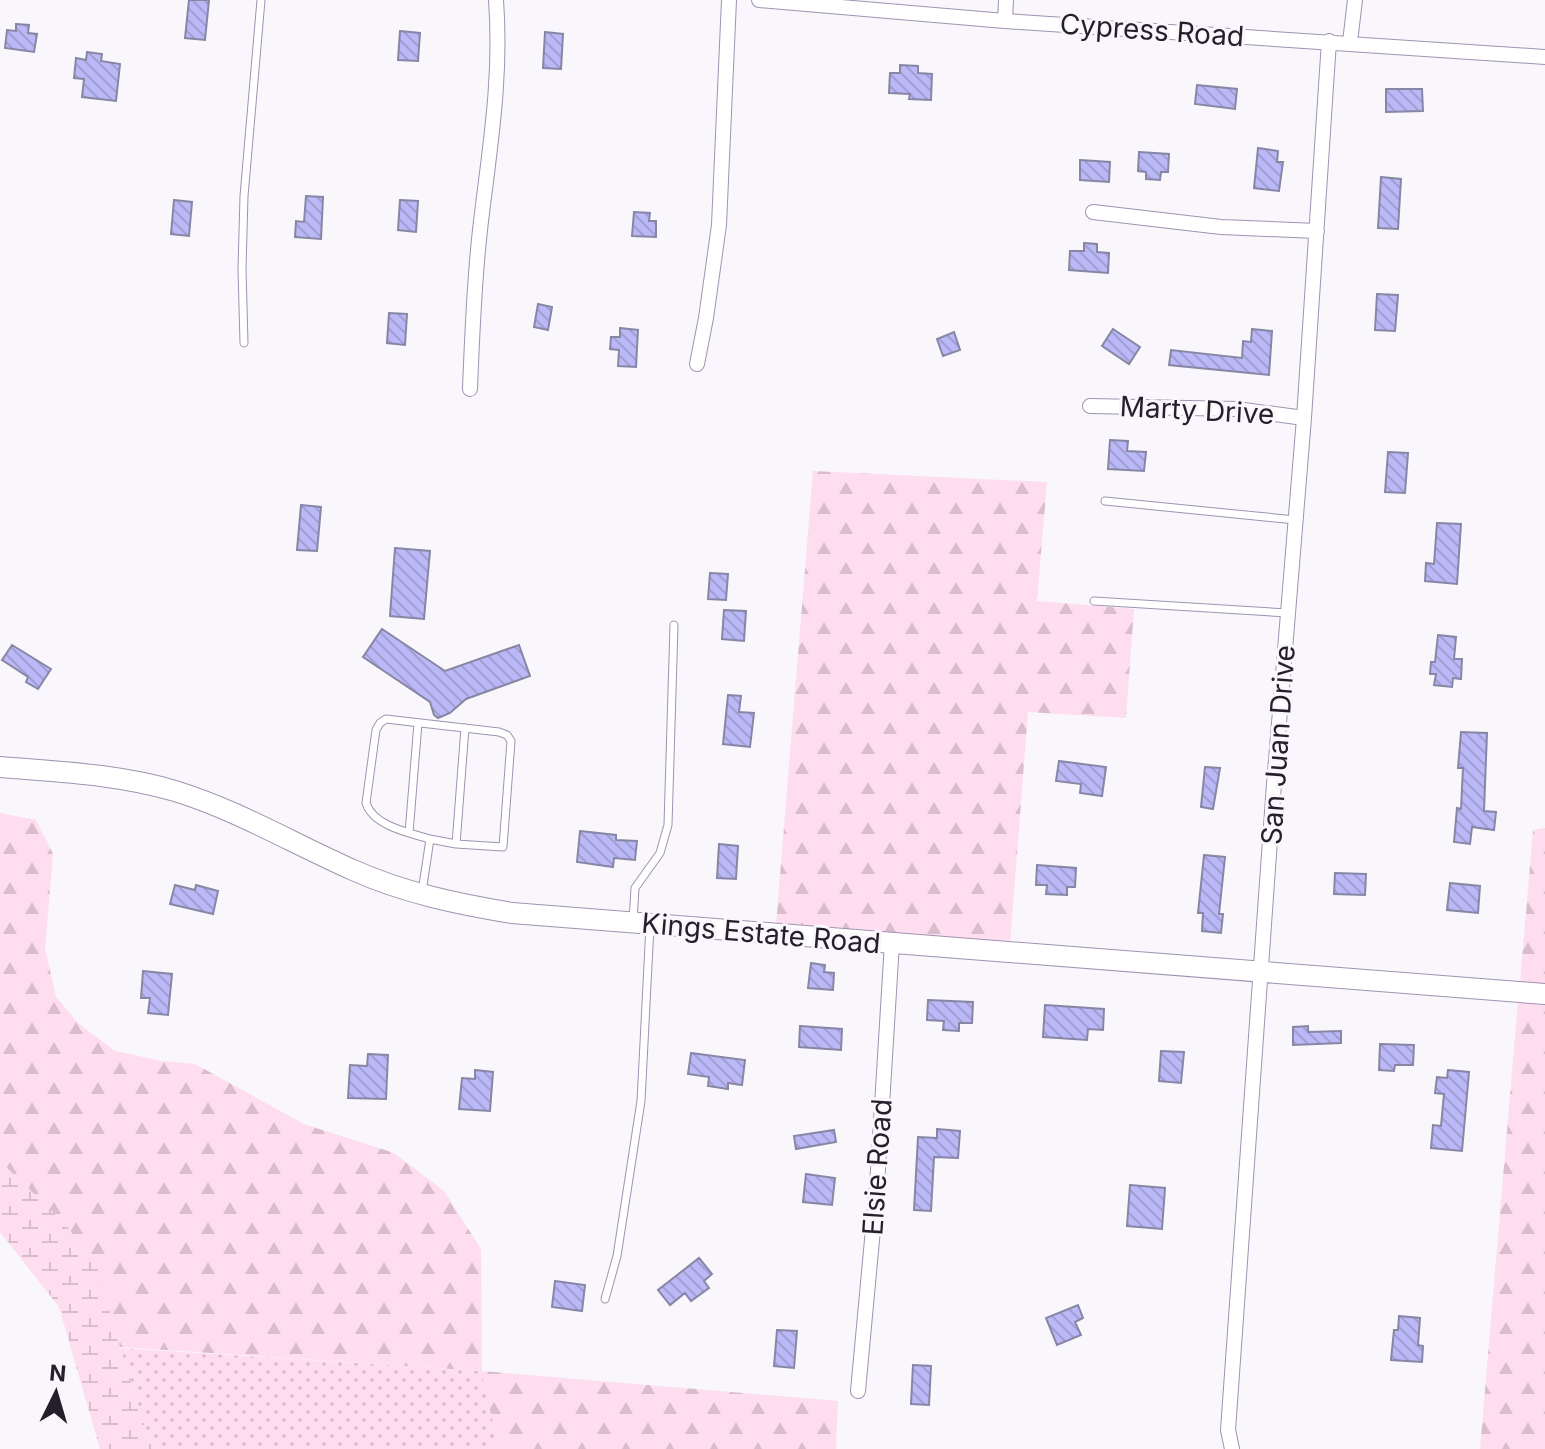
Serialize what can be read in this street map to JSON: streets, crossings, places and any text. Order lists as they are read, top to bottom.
{
  "streets": {
    "street": [
      "Cypress Road",
      "Marty Drive",
      "San Juan Drive",
      "Kings Estate Road",
      "Elsie Road"
    ]
  },
  "crossings": [
    ["Cypress Road", "San Juan Drive"],
    ["Marty Drive", "San Juan Drive"],
    ["San Juan Drive", "Kings Estate Road"],
    ["Kings Estate Road", "Elsie Road"]
  ],
  "north": "top"
}
